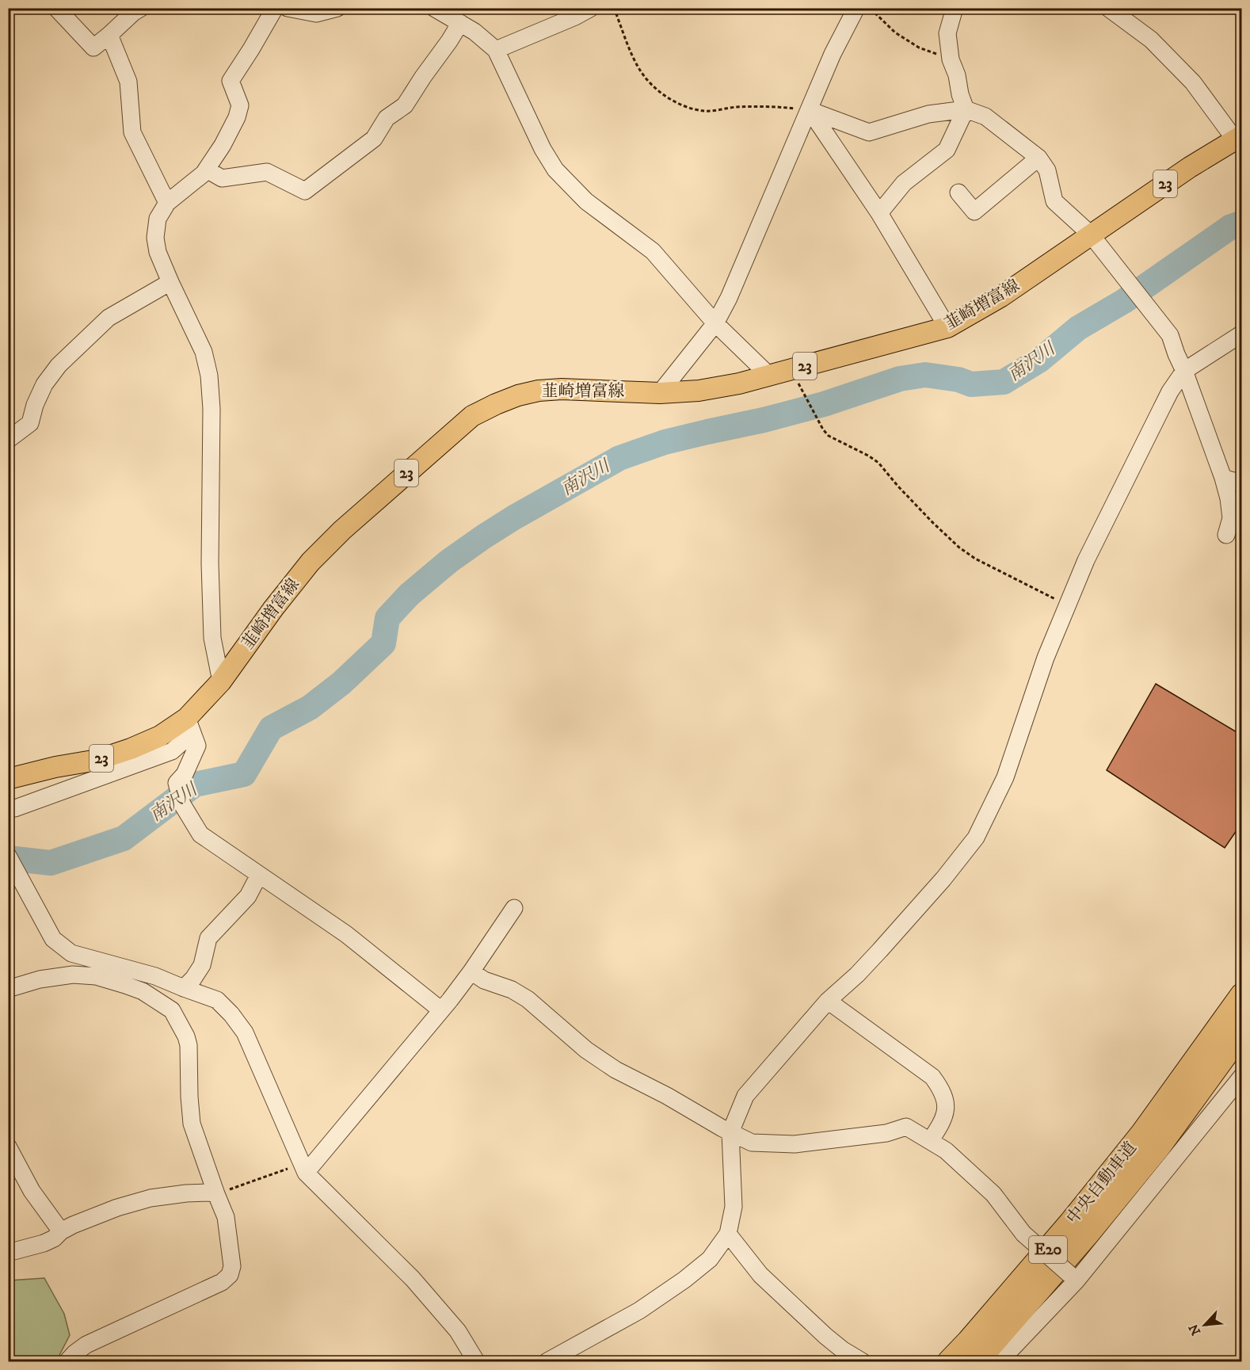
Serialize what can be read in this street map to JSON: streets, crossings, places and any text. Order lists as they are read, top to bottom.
{
  "streets": {
    "highway": ["中央自動車道", "E20"],
    "main road": ["23", "韮崎増富線"]
  },
  "water": ["南沢川"],
  "north": "bottom left"
}
